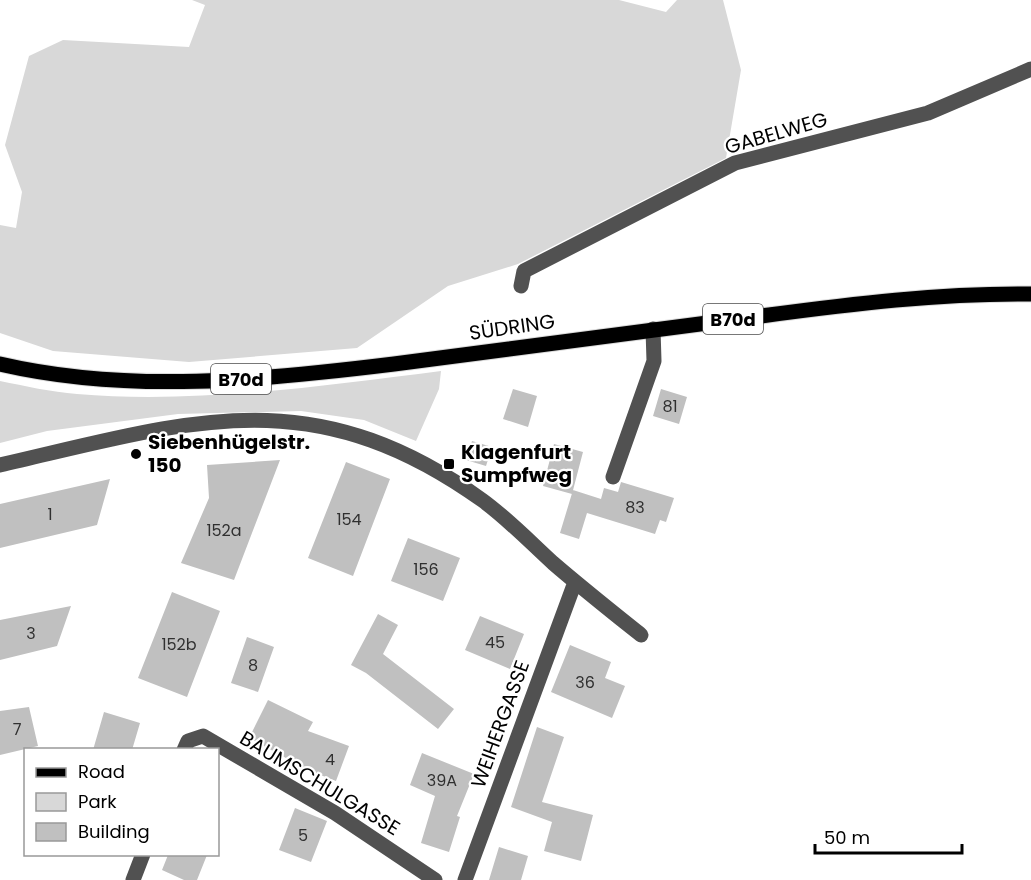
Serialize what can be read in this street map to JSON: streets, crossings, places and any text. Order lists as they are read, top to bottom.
{
  "streets": {
    "main road": ["B70d", "SÜDRING"],
    "street": ["GABELWEG", "WEIHERGASSE", "BAUMSCHULGASSE"]
  },
  "places": {
    "other": ["Siebenhügelstr. 150"],
    "transit": ["Klagenfurt Sumpfweg"]
  },
  "house_numbers": [
    "81",
    "83",
    "1",
    "154",
    "152a",
    "156",
    "3",
    "45",
    "152b",
    "8",
    "36",
    "7",
    "4",
    "39A",
    "5"
  ],
  "legend": ["Road", "Park", "Building"],
  "scale_bar": "50 m"
}
